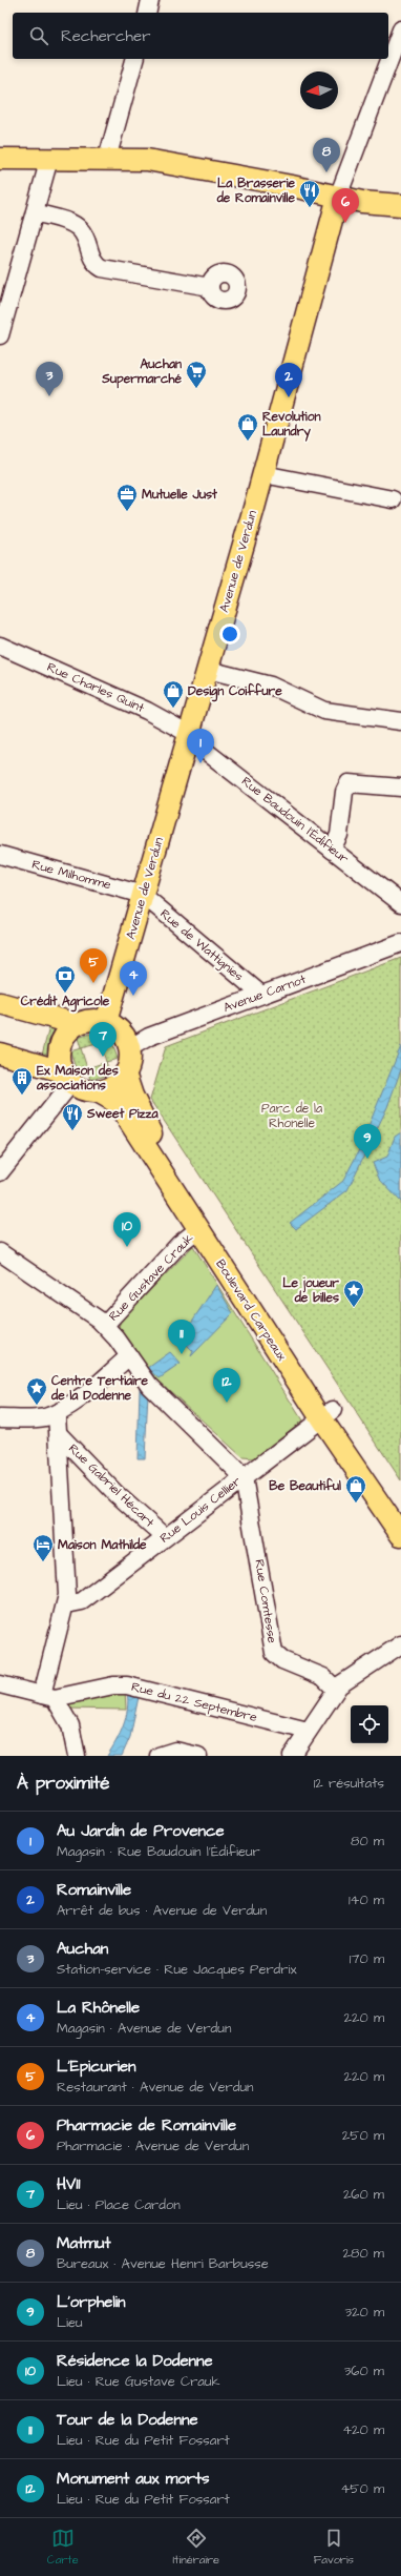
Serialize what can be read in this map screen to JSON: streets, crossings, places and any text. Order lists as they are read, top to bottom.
{
  "streets": {
    "main road": ["Avenue de Verdun", "Boulevard Carpeaux"],
    "street": [
      "Rue Charles Quint",
      "Rue Baudouin l'Édifieur",
      "Rue Milhomme",
      "Rue de Wattignies",
      "Avenue Carnot",
      "Rue Gustave Crauk",
      "Rue Gabriel Hécart",
      "Rue Louis Cellier",
      "Rue Comtesse",
      "Rue du 22 Septembre"
    ]
  },
  "crossings": [
    ["Avenue de Verdun", "Rue Charles Quint"],
    ["Avenue de Verdun", "Rue Baudouin l'Édifieur"],
    ["Avenue de Verdun", "Rue Milhomme"],
    ["Avenue de Verdun", "Rue de Wattignies"],
    ["Avenue de Verdun", "Avenue Carnot"],
    ["Avenue de Verdun", "Boulevard Carpeaux"],
    ["Rue Charles Quint", "Rue Baudouin l'Édifieur"],
    ["Rue Milhomme", "Rue de Wattignies"],
    ["Rue de Wattignies", "Avenue Carnot"],
    ["Avenue Carnot", "Boulevard Carpeaux"],
    ["Rue Gustave Crauk", "Boulevard Carpeaux"],
    ["Boulevard Carpeaux", "Rue Louis Cellier"],
    ["Rue Gabriel Hécart", "Rue Louis Cellier"],
    ["Rue Louis Cellier", "Rue Comtesse"]
  ],
  "parks": ["Parc de la Rhonelle"],
  "places": {
    "restaurant": ["La Brasserie de Romainville", "Sweet Pizza"],
    "supermarket": ["Auchan Supermarché"],
    "shop": ["Revolution Laundry", "Design Coiffure", "Be Beautiful"],
    "office": ["Mutuelle Just"],
    "bank": ["Crédit Agricole"],
    "building": ["Ex Maison des associations"],
    "place": ["Le joueur de billes", "Centre Tertiaire de la Dodenne"],
    "hotel": ["Maison Mathilde"]
  },
  "north": "left",
  "page": {
    "search": "Rechercher",
    "pins": [
      "8",
      "6",
      "3",
      "2",
      "1",
      "5",
      "4",
      "7",
      "9",
      "10",
      "11",
      "12"
    ],
    "heading": ["À proximité", "12 résultats"],
    "list": [
      {
        "mark": "1",
        "name": "Au Jardin de Provence",
        "note": "Magasin · Rue Baudouin l'Édifieur",
        "value": "80 m"
      },
      {
        "mark": "2",
        "name": "Romainville",
        "note": "Arrêt de bus · Avenue de Verdun",
        "value": "140 m"
      },
      {
        "mark": "3",
        "name": "Auchan",
        "note": "Station-service · Rue Jacques Perdrix",
        "value": "170 m"
      },
      {
        "mark": "4",
        "name": "La Rhônelle",
        "note": "Magasin · Avenue de Verdun",
        "value": "220 m"
      },
      {
        "mark": "5",
        "name": "L'Epicurien",
        "note": "Restaurant · Avenue de Verdun",
        "value": "220 m"
      },
      {
        "mark": "6",
        "name": "Pharmacie de Romainville",
        "note": "Pharmacie · Avenue de Verdun",
        "value": "250 m"
      },
      {
        "mark": "7",
        "name": "HV11",
        "note": "Lieu · Place Cardon",
        "value": "260 m"
      },
      {
        "mark": "8",
        "name": "Matmut",
        "note": "Bureaux · Avenue Henri Barbusse",
        "value": "280 m"
      },
      {
        "mark": "9",
        "name": "L'orphelin",
        "note": "Lieu",
        "value": "320 m"
      },
      {
        "mark": "10",
        "name": "Résidence la Dodenne",
        "note": "Lieu · Rue Gustave Crauk",
        "value": "360 m"
      },
      {
        "mark": "11",
        "name": "Tour de la Dodenne",
        "note": "Lieu · Rue du Petit Fossart",
        "value": "420 m"
      },
      {
        "mark": "12",
        "name": "Monument aux morts",
        "note": "Lieu · Rue du Petit Fossart",
        "value": "450 m"
      }
    ],
    "nav": ["Carte", "Itinéraire", "Favoris"]
  }
}
